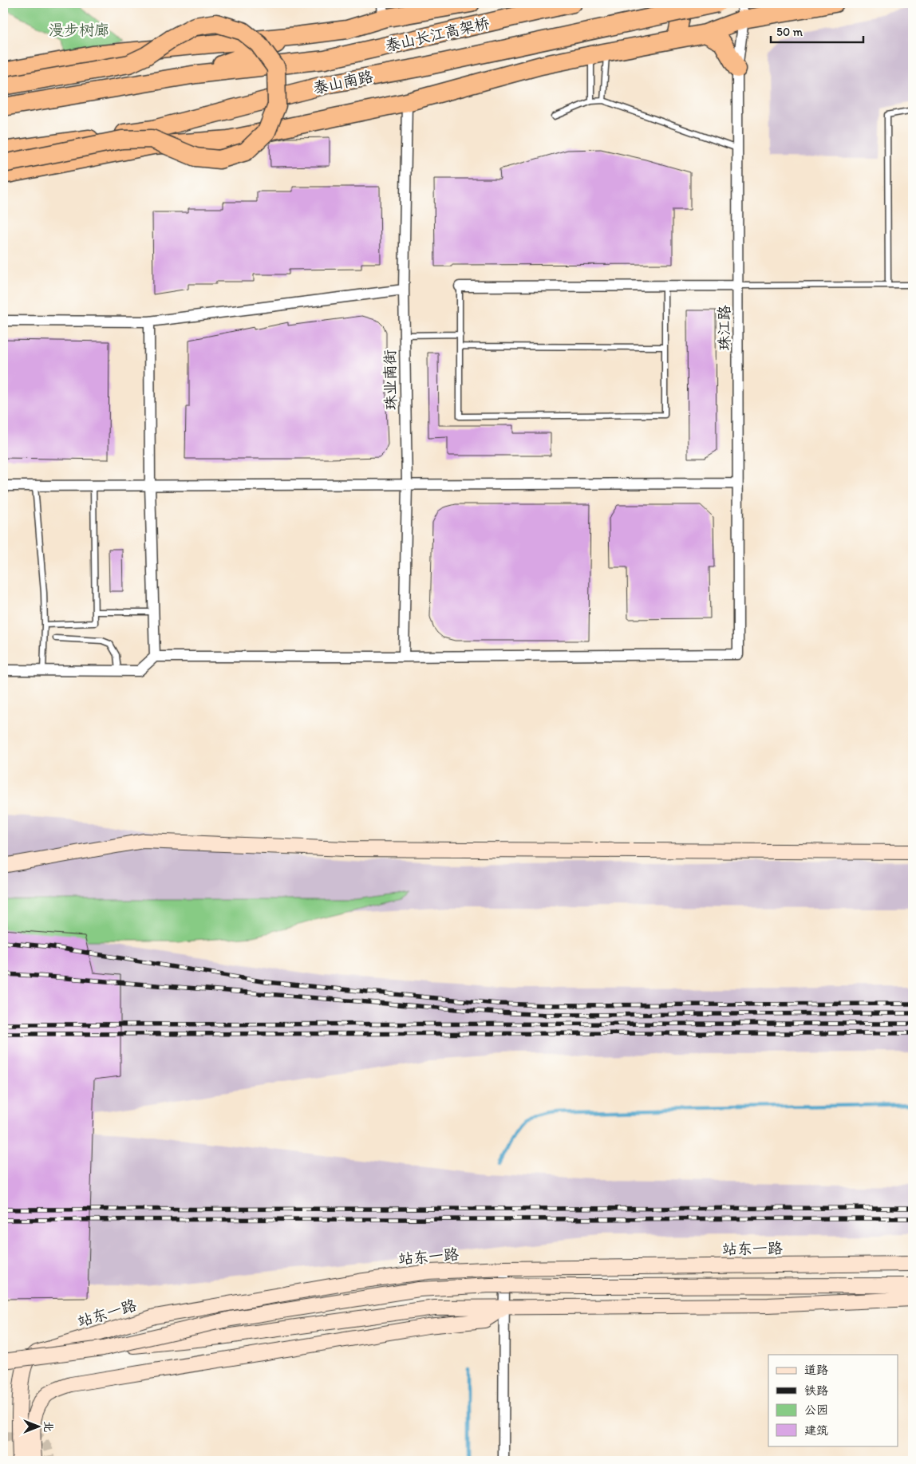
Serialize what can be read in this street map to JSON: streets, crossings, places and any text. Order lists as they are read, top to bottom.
{
  "streets": {
    "highway": ["泰山长江高架桥", "泰山南路"],
    "street": ["珠江路", "珠业南街", "站东一路"]
  },
  "crossings": [
    ["泰山长江高架桥", "泰山南路"],
    ["珠江路", "珠业南街"]
  ],
  "parks": ["漫步树廊"],
  "legend": [
    "道路",
    "铁路",
    "公园",
    "建筑"
  ],
  "scale_bar": "50 m",
  "north": "right"
}
